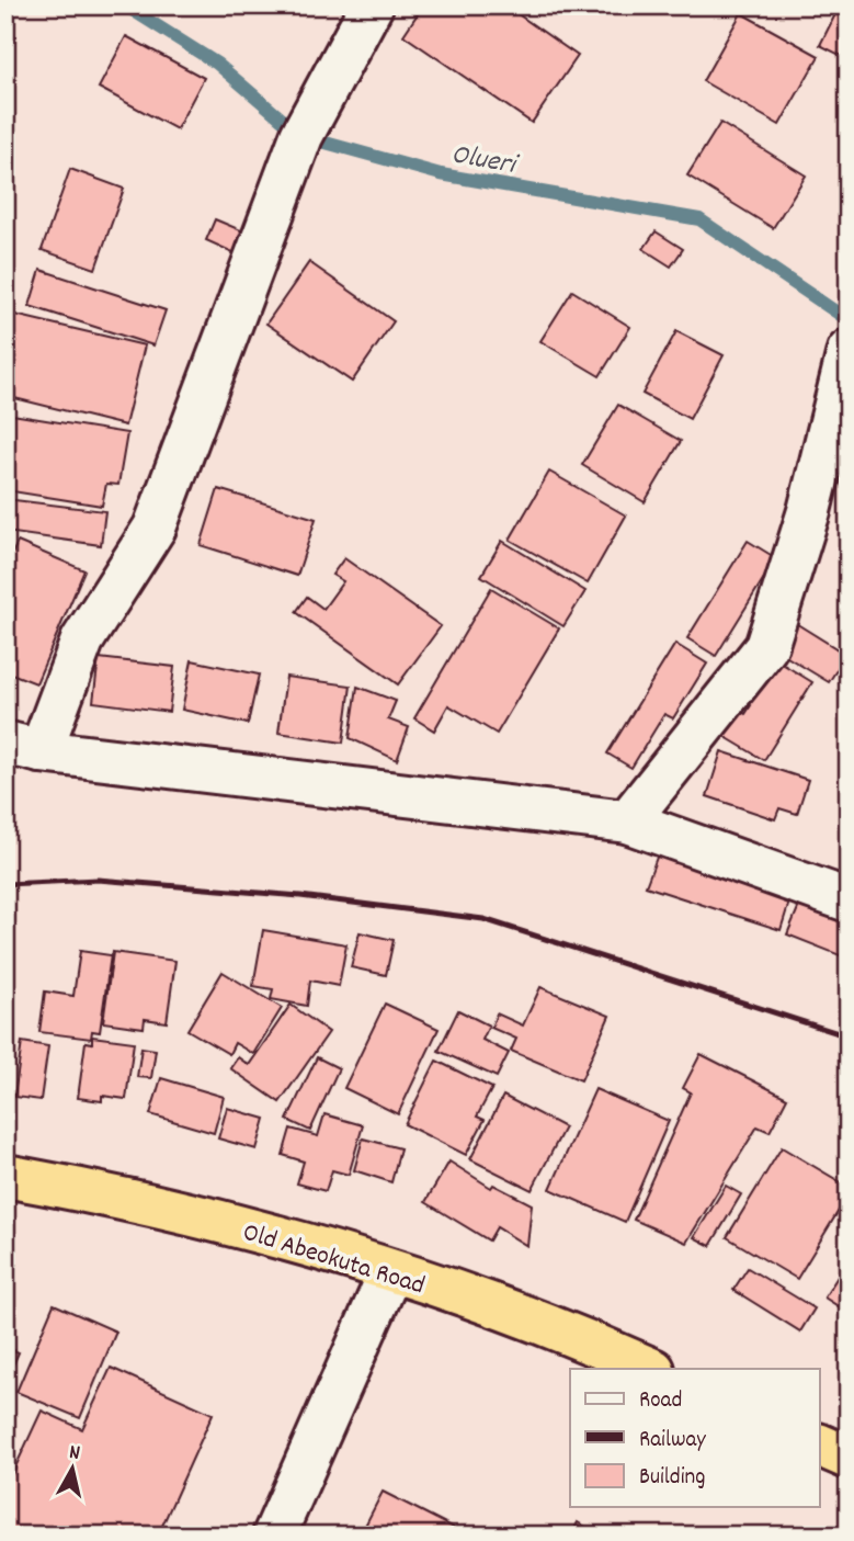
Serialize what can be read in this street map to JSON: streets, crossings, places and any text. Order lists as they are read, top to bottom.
{
  "streets": {
    "highway": ["Old Abeokuta Road"]
  },
  "water": ["Olueri"],
  "legend": ["Road", "Railway", "Building"],
  "north": "top"
}
